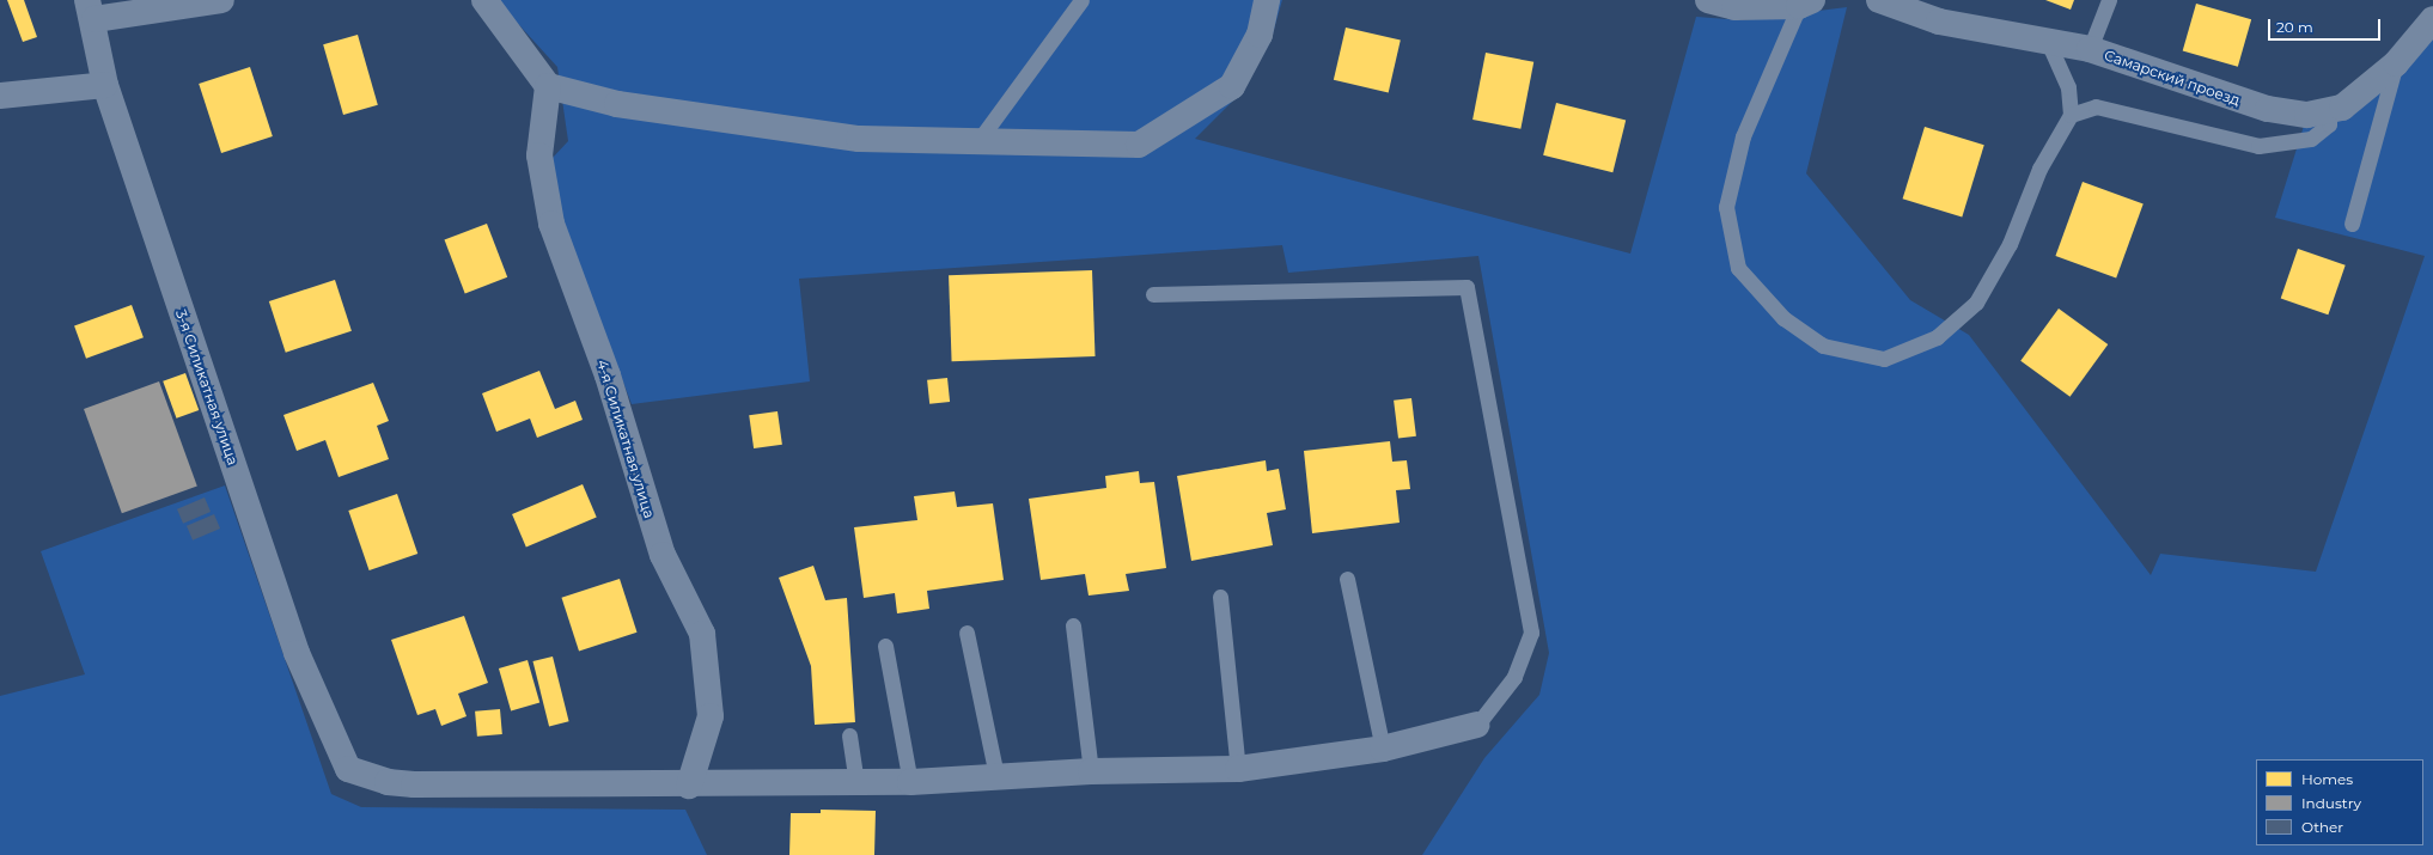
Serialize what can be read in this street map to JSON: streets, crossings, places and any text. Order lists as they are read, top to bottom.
{
  "streets": {
    "street": ["Самарский проезд", "3-я Силикатная улица", "4-я Силикатная улица"]
  },
  "crossings": [
    ["3-я Силикатная улица", "4-я Силикатная улица"]
  ],
  "legend": ["Homes", "Industry", "Other"],
  "scale_bar": "20 m"
}
